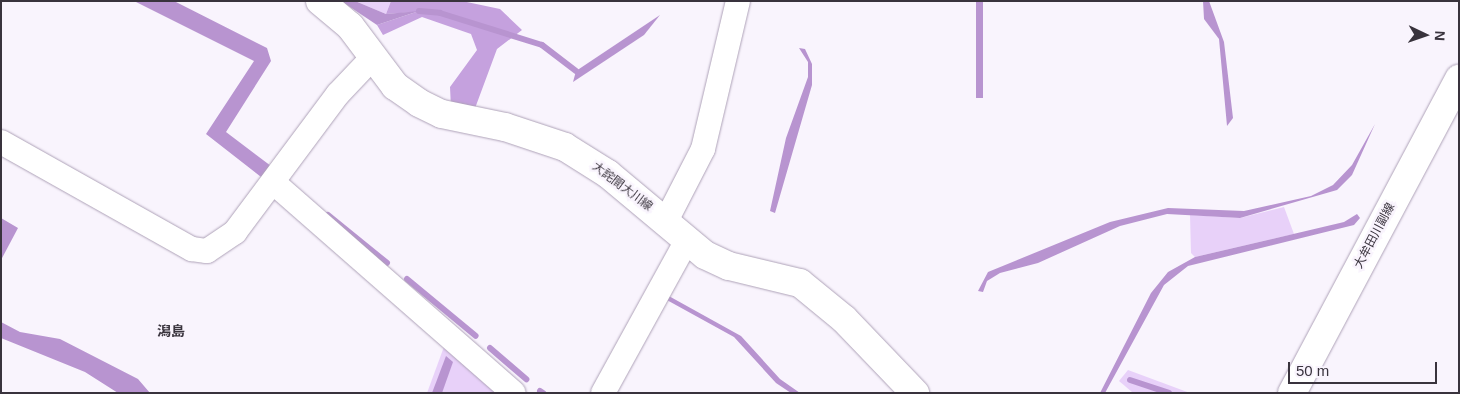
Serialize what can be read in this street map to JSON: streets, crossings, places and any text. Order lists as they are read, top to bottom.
{
  "streets": {
    "main road": ["大詫間大川線", "大牟田川副線"]
  },
  "districts": ["潟島"],
  "scale_bar": "50 m",
  "north": "right"
}
